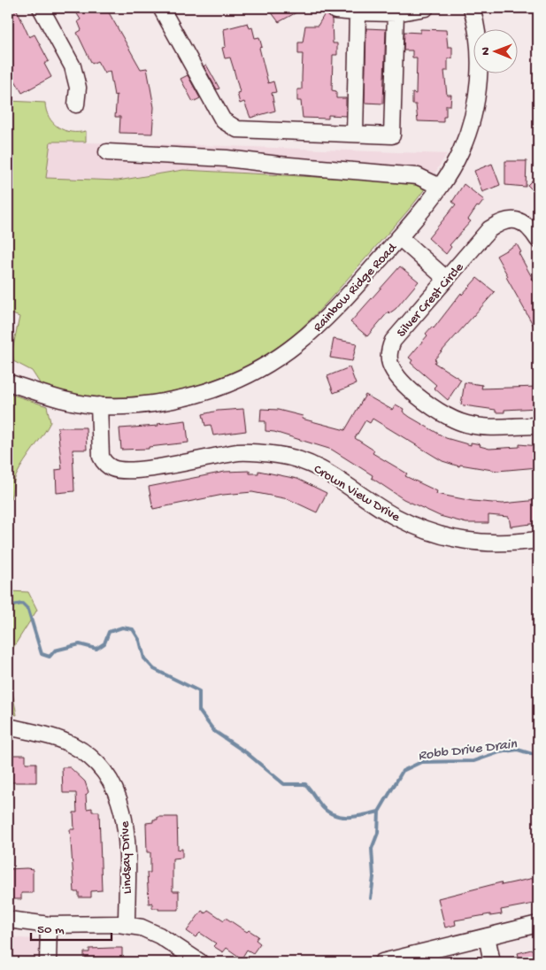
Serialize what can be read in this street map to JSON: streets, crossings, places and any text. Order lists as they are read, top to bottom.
{
  "streets": {
    "street": [
      "Rainbow Ridge Road",
      "Silver Crest Circle",
      "Crown View Drive",
      "Lindsay Drive"
    ]
  },
  "crossings": [
    ["Rainbow Ridge Road", "Crown View Drive"]
  ],
  "water": ["Robb Drive Drain"],
  "scale_bar": "50 m",
  "north": "left"
}
